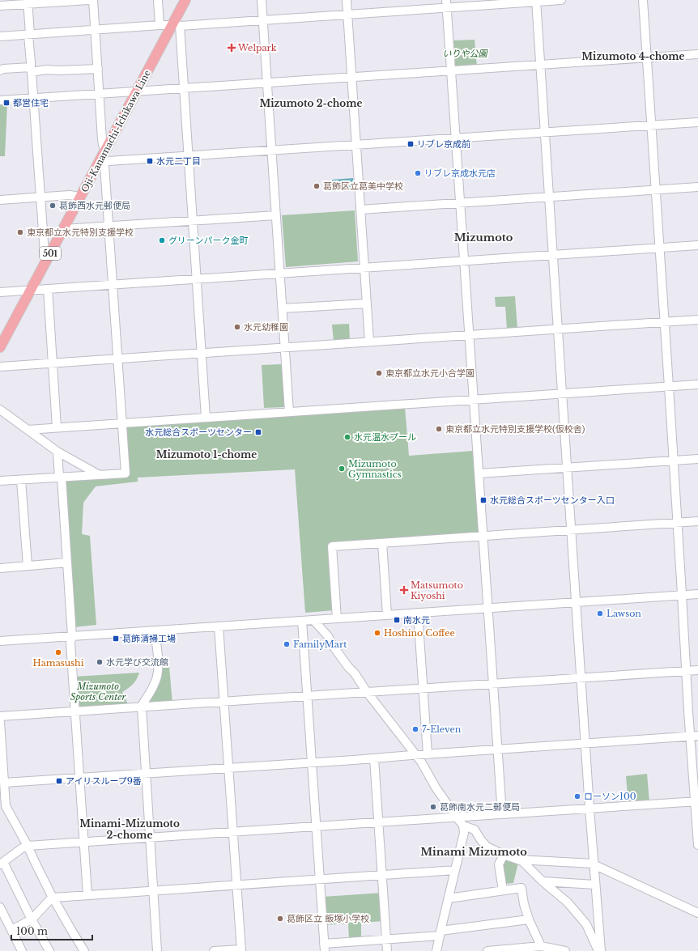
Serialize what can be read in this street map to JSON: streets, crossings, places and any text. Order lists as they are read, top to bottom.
{
  "streets": {
    "main road": ["Oji-Kanamachi-Ichikawa Line", "501"]
  },
  "districts": [
    "Mizumoto 4-chome",
    "Mizumoto 2-chome",
    "Mizumoto",
    "Mizumoto 1-chome",
    "Minami-Mizumoto 2-chome",
    "Minami Mizumoto"
  ],
  "parks": ["いりや公園", "Mizumoto Sports Center"],
  "places": {
    "health": ["Welpark", "Matsumoto Kiyoshi"],
    "transit": [
      "都営住宅",
      "リブレ京成前",
      "水元二丁目",
      "水元総合スポーツセンター",
      "水元総合スポーツセンター入口",
      "南水元",
      "葛飾清掃工場",
      "アイリスループ9番"
    ],
    "other": [
      "リブレ京成水元店",
      "葛飾区立葛美中学校",
      "葛飾西水元郵便局",
      "東京都立水元特別支援学校",
      "グリーンパーク金町",
      "水元幼稚園",
      "東京都立水元小合学園",
      "東京都立水元特別支援学校(仮校舎)",
      "水元温水プール",
      "Mizumoto Gymnastics",
      "Lawson",
      "Hoshino Coffee",
      "FamilyMart",
      "Hamasushi",
      "水元学び交流館",
      "7-Eleven",
      "ローソン100",
      "葛飾南水元二郵便局",
      "葛飾区立 飯塚小学校"
    ]
  },
  "scale_bar": "100 m"
}
